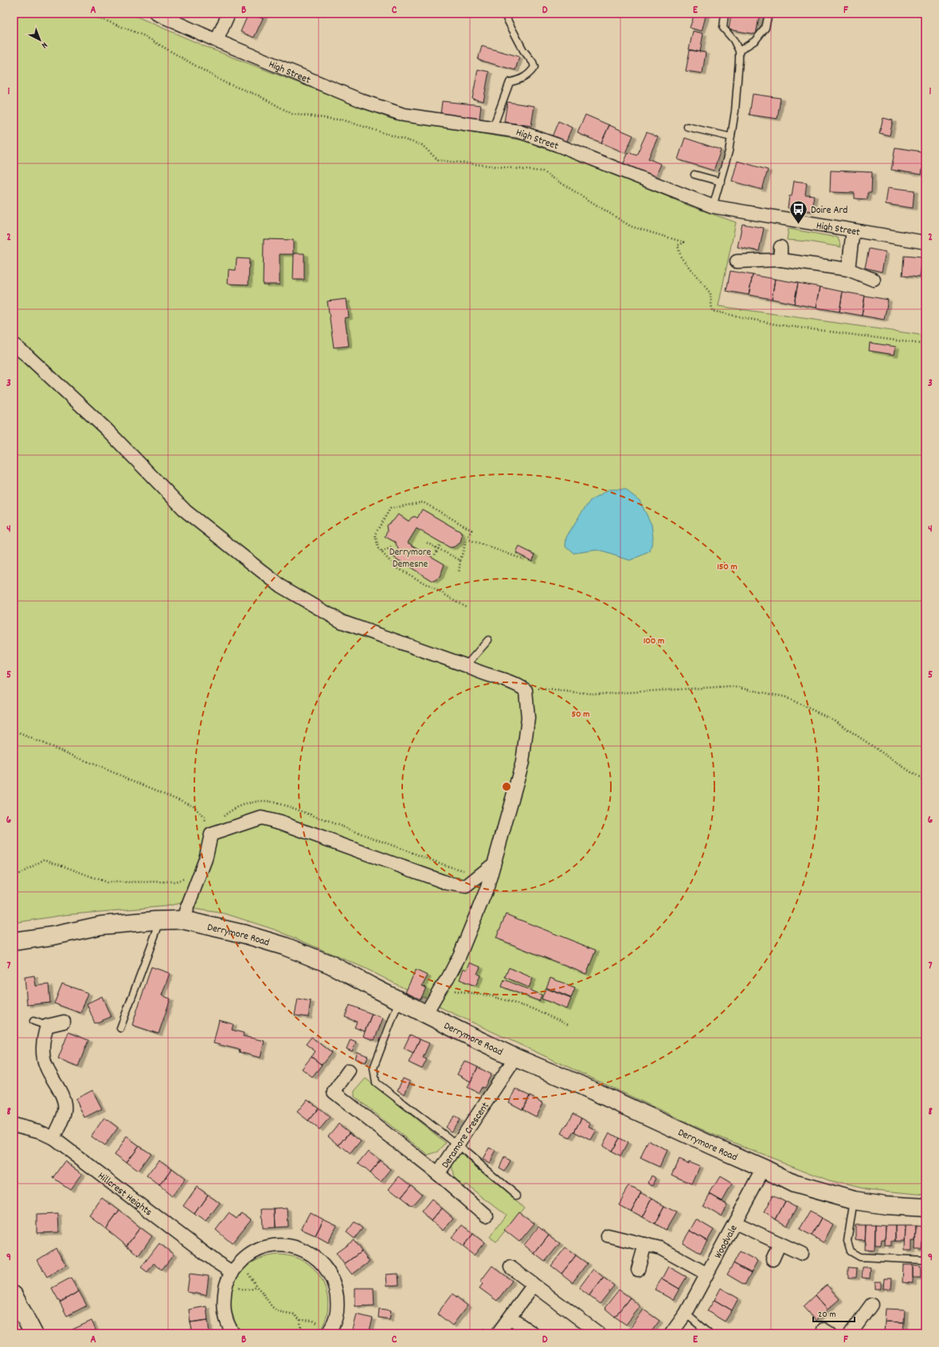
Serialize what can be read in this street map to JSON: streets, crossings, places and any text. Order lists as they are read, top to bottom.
{
  "streets": {
    "main road": ["Derrymore Road"],
    "street": [
      "High Street",
      "Deramore Crescent",
      "Hillcrest Heights",
      "Woodvale"
    ]
  },
  "crossings": [
    ["Derrymore Road", "Deramore Crescent"],
    ["Derrymore Road", "Woodvale"]
  ],
  "parks": ["Derrymore Demesne"],
  "places": {
    "bus stop": ["Doire Ard"]
  },
  "scale_bar": "20 m",
  "north": "bottom right",
  "grid": {
    "columns": [
      "A",
      "B",
      "C",
      "D",
      "E",
      "F"
    ],
    "rows": [
      "1",
      "2",
      "3",
      "4",
      "5",
      "6",
      "7",
      "8",
      "9"
    ]
  },
  "rings": ["150 m", "100 m", "50 m"]
}
